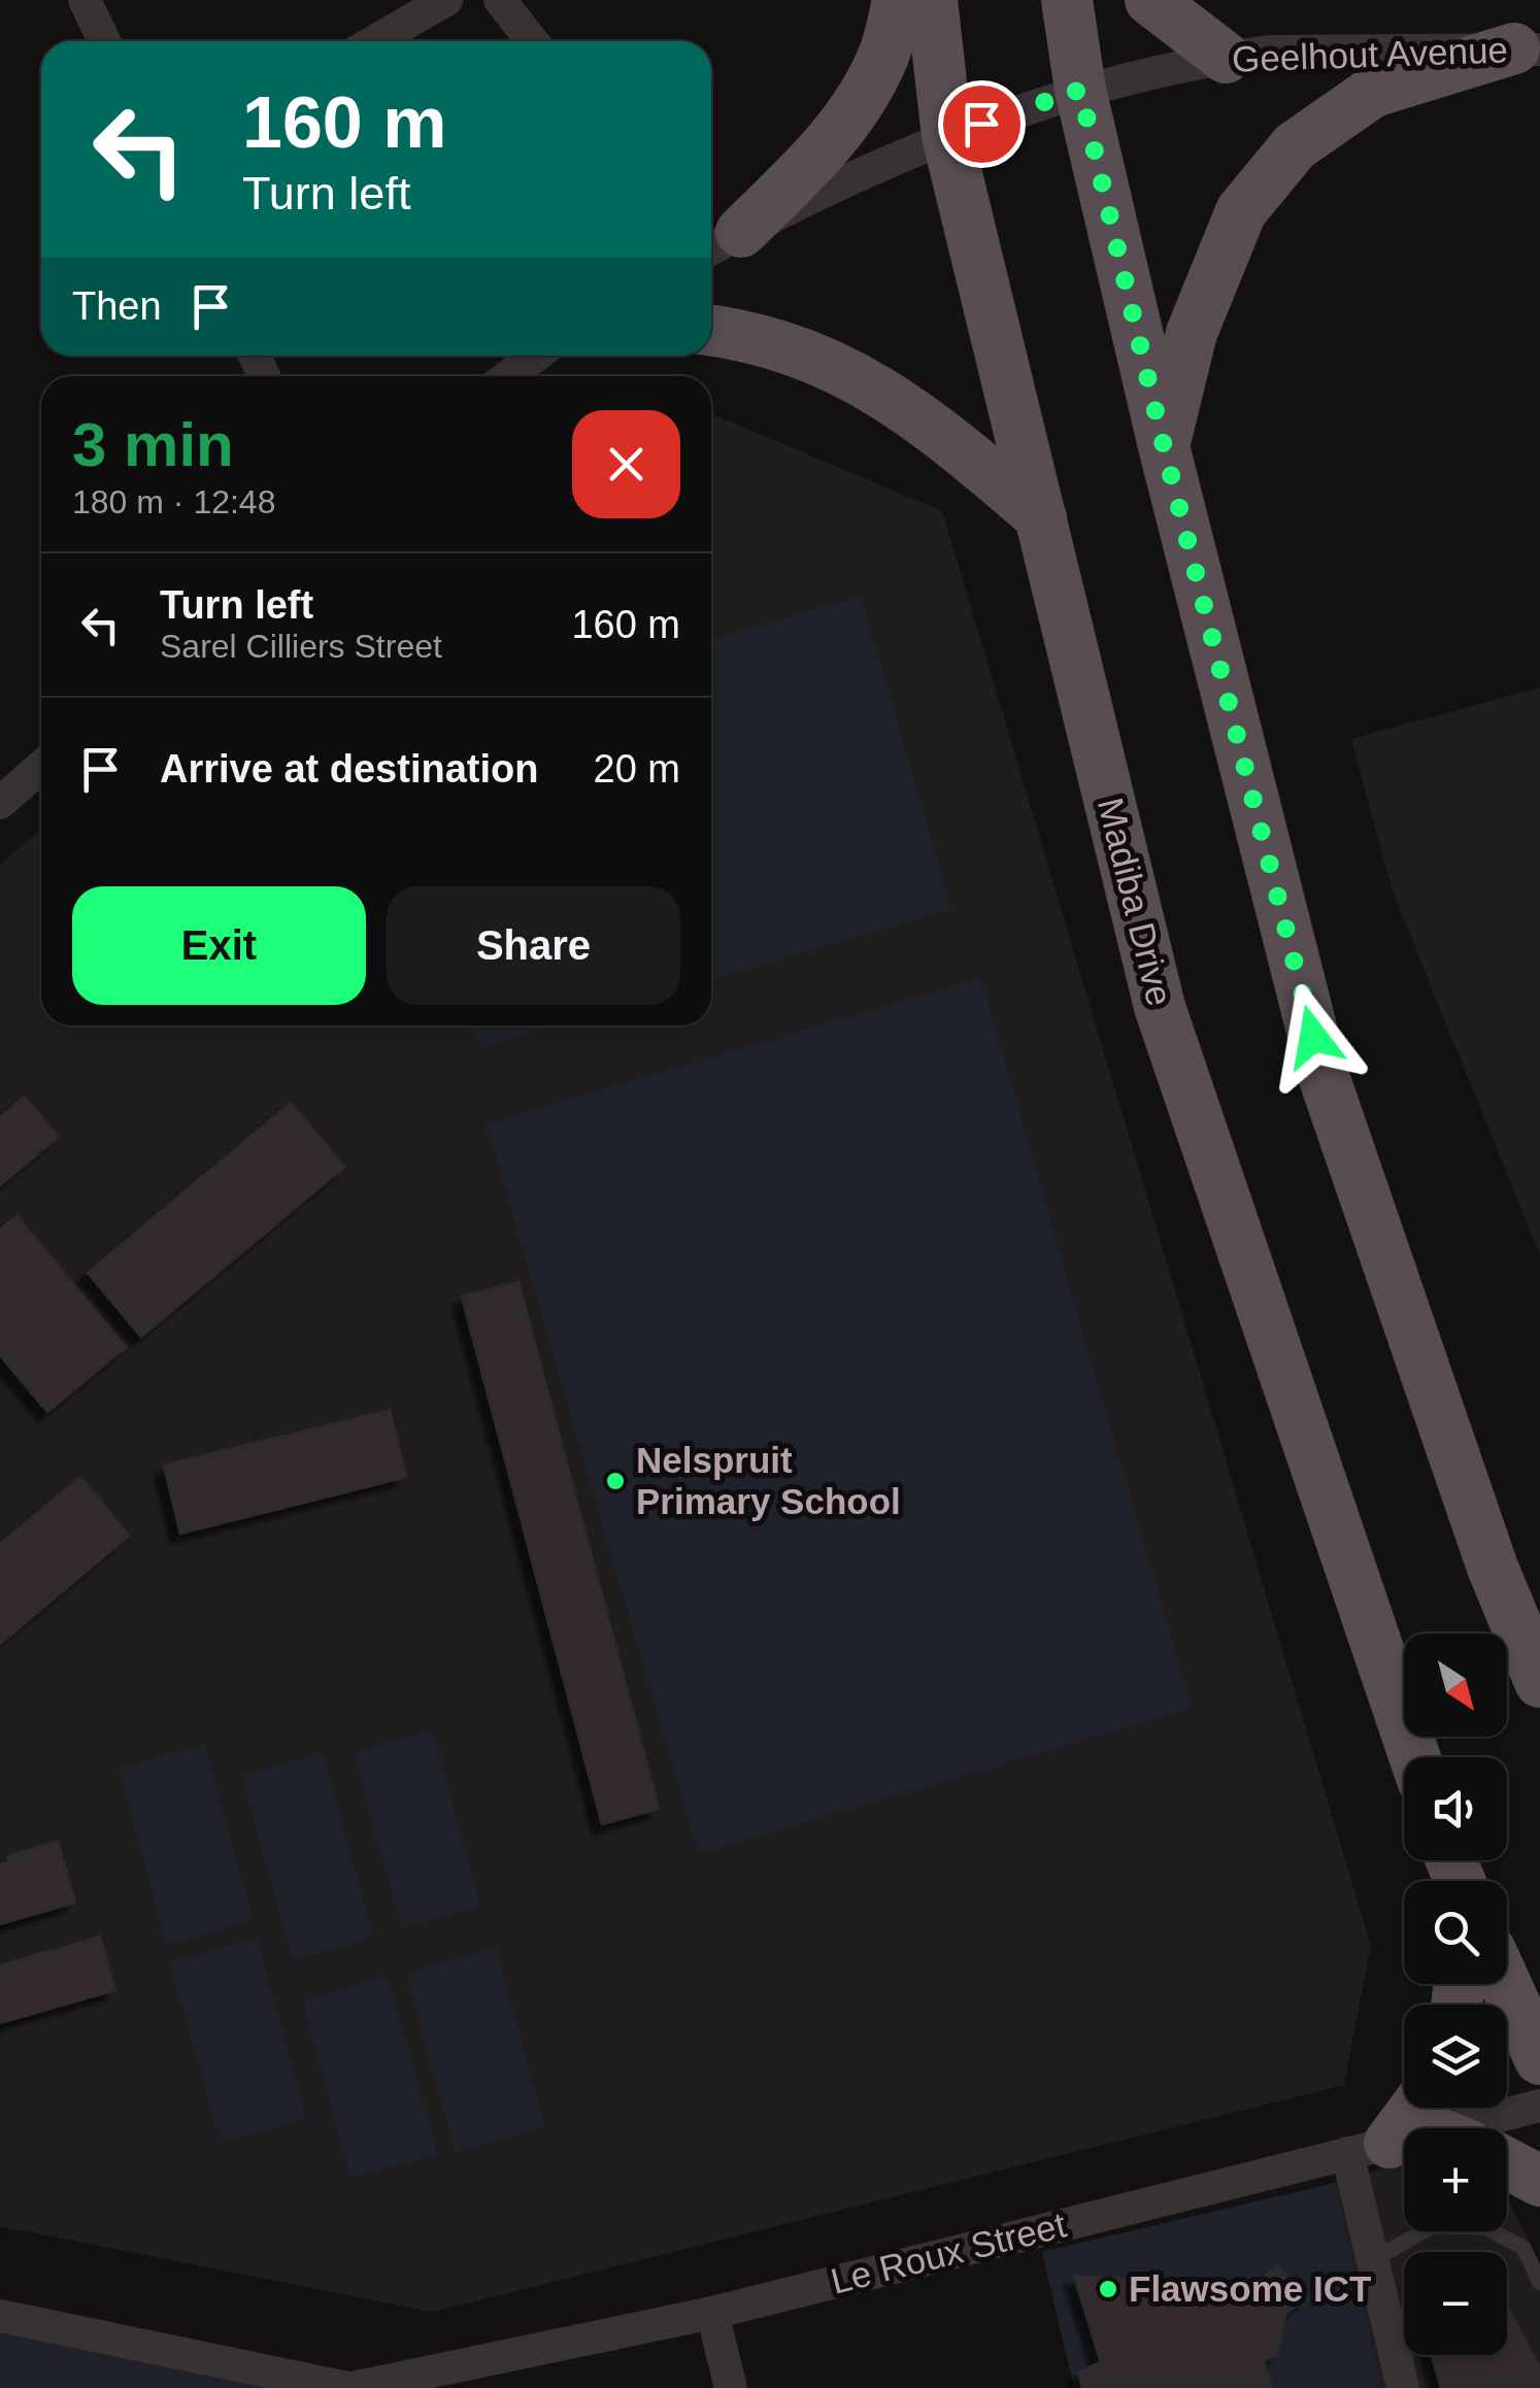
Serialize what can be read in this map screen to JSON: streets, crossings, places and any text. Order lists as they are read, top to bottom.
{
  "streets": {
    "main road": ["Madiba Drive"],
    "street": ["Geelhout Avenue", "Le Roux Street"]
  },
  "crossings": [
    ["Geelhout Avenue", "Madiba Drive"]
  ],
  "places": ["Nelspruit Primary School", "Flawsome ICT"],
  "north": "bottom right",
  "page": {
    "turn": ["160 m", "Turn left"],
    "then": "Then",
    "heading": ["3 min", "180 m · 12:48"],
    "list": [
      {
        "name": "Turn left",
        "note": "Sarel Cilliers Street",
        "value": "160 m"
      },
      {
        "name": "Arrive at destination",
        "value": "20 m"
      }
    ],
    "buttons": ["Exit", "Share"],
    "map_buttons": ["+", "−"]
  }
}
